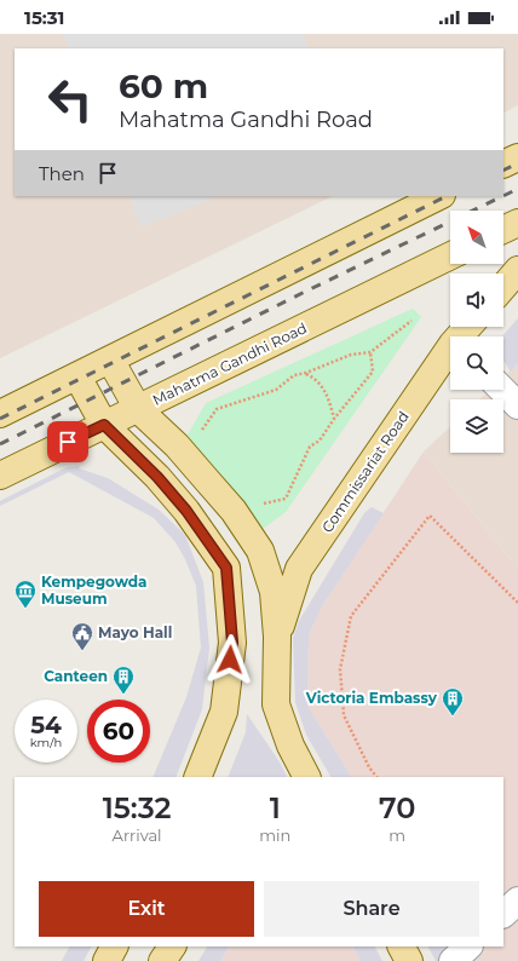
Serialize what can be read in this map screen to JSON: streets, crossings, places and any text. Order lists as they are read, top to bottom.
{
  "streets": {
    "main road": ["Mahatma Gandhi Road", "Commissariat Road"]
  },
  "crossings": [
    ["Mahatma Gandhi Road", "Commissariat Road"]
  ],
  "places": {
    "museum": ["Kempegowda Museum"],
    "public building": ["Mayo Hall"],
    "building": ["Canteen", "Victoria Embassy"]
  },
  "north": "top left",
  "page": {
    "status": "15:31",
    "turn": ["60 m", "Mahatma Gandhi Road"],
    "then": "Then",
    "speed": "54 km/h",
    "limit": "60",
    "eta": [
      "15:32",
      "Arrival",
      "1",
      "min",
      "70",
      "m"
    ],
    "buttons": ["Exit", "Share"]
  }
}
